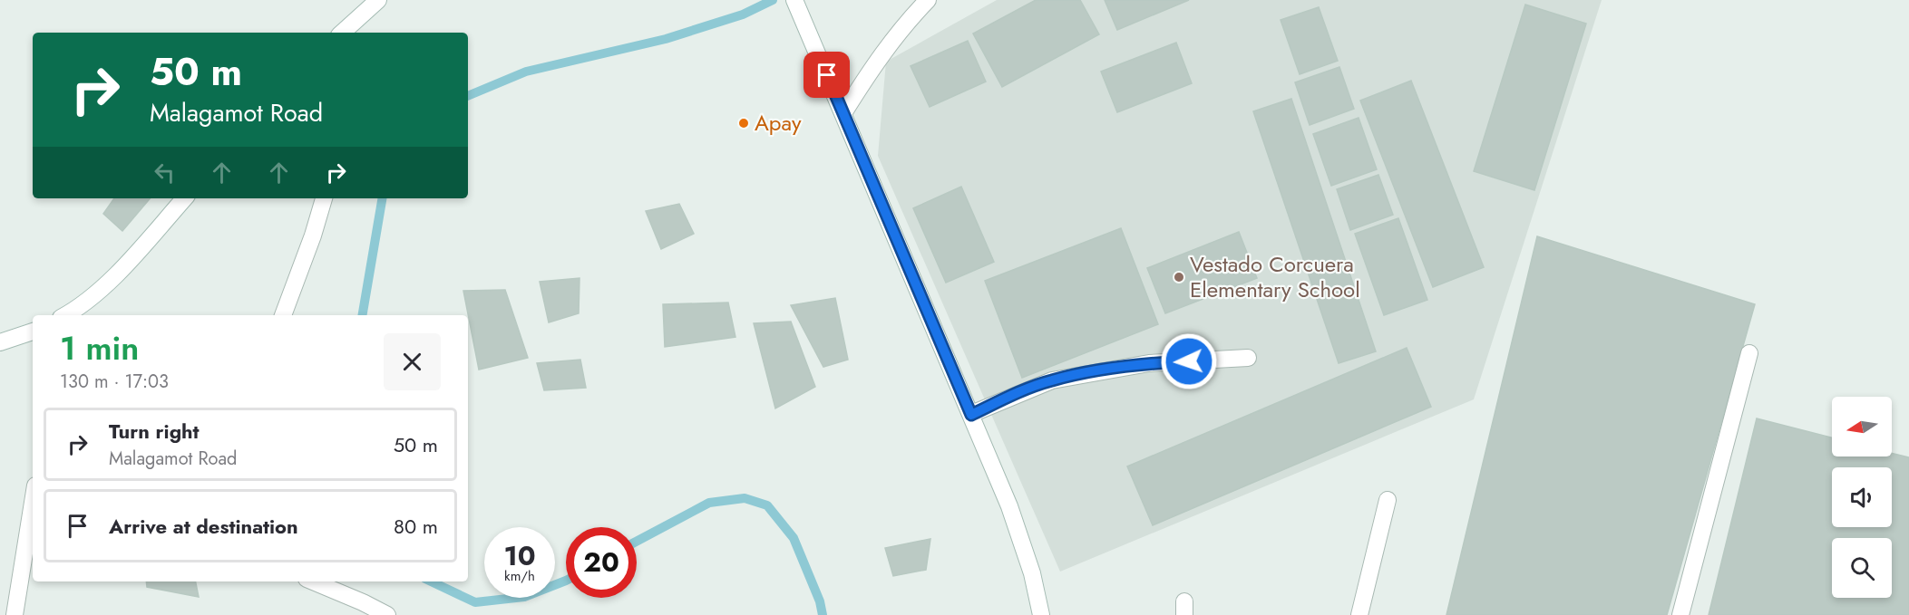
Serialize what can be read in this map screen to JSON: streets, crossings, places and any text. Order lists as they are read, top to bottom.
{
  "places": ["Apay", "Vestado Corcuera Elementary School"],
  "north": "left",
  "page": {
    "turn": ["50 m", "Malagamot Road"],
    "heading": ["1 min", "130 m · 17:03"],
    "list": [
      {
        "name": "Turn right",
        "note": "Malagamot Road",
        "value": "50 m"
      },
      {
        "name": "Arrive at destination",
        "value": "80 m"
      }
    ],
    "speed": "10 km/h",
    "limit": "20"
  }
}
